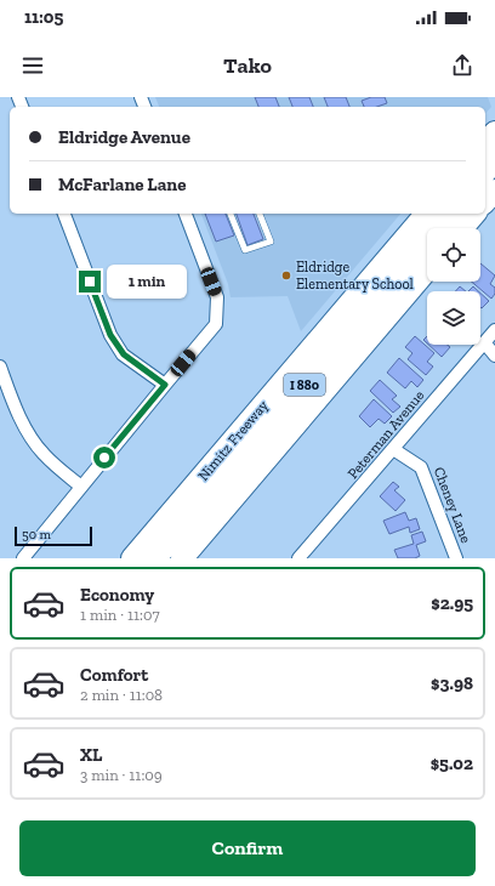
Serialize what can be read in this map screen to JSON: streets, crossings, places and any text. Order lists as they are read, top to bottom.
{
  "streets": {
    "highway": ["I 880", "Nimitz Freeway"],
    "street": ["Peterman Avenue", "Cheney Lane"]
  },
  "crossings": [
    ["Peterman Avenue", "Cheney Lane"]
  ],
  "places": ["Eldridge Elementary School"],
  "scale_bar": "50 m",
  "page": {
    "status": "11:05",
    "header": "Tako",
    "banner": ["Eldridge Avenue", "McFarlane Lane"],
    "bubble": "1 min",
    "scale": "50 m",
    "list": [
      {
        "name": "Economy",
        "note": "1 min · 11:07",
        "value": "$2.95"
      },
      {
        "name": "Comfort",
        "note": "2 min · 11:08",
        "value": "$3.98"
      },
      {
        "name": "XL",
        "note": "3 min · 11:09",
        "value": "$5.02"
      }
    ],
    "buttons": "Confirm"
  }
}
